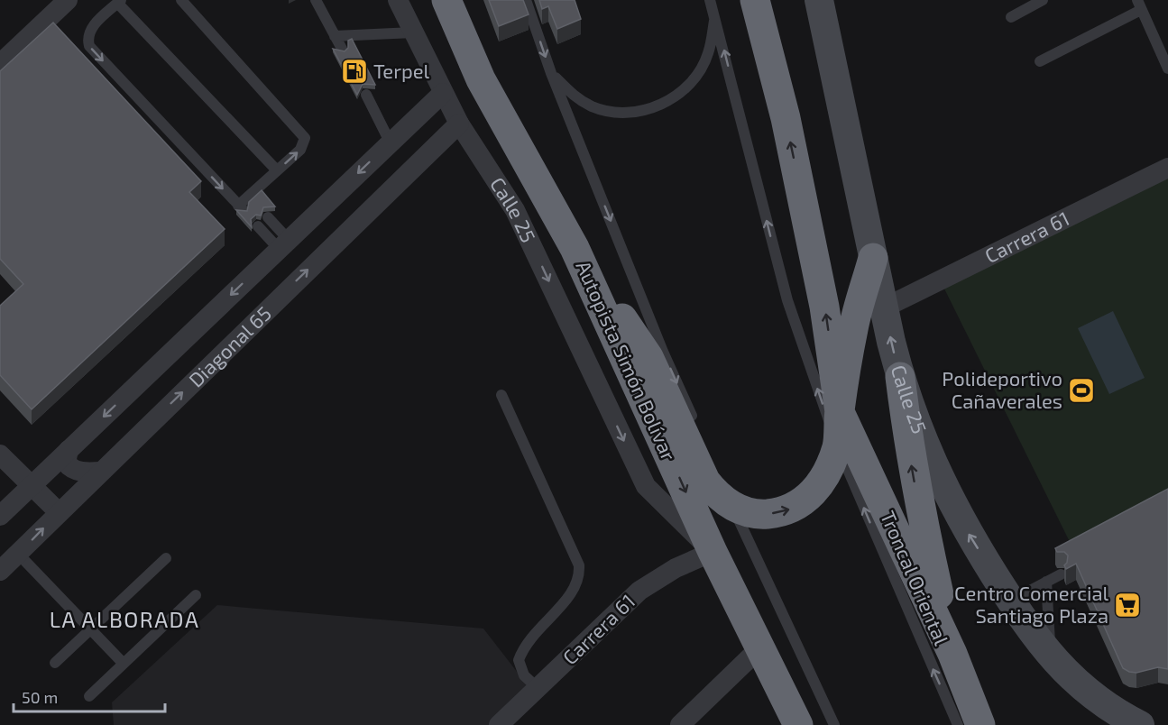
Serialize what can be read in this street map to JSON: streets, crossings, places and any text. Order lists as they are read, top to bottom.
{
  "streets": {
    "highway": ["Autopista Simón Bolívar"],
    "street": ["Calle 25", "Carrera 61", "Diagonal 65"],
    "lane": ["Troncal Oriental"]
  },
  "crossings": [
    ["Calle 25", "Carrera 61"],
    ["Calle 25", "Diagonal 65"],
    ["Calle 25", "Autopista Simón Bolívar"],
    ["Carrera 61", "Autopista Simón Bolívar"]
  ],
  "one_way": ["Troncal Oriental"],
  "districts": ["LA ALBORADA"],
  "places": {
    "fuel station": ["Terpel"],
    "sports": ["Polideportivo Cañaverales"],
    "supermarket": ["Centro Comercial Santiago Plaza"]
  },
  "scale_bar": "50 m"
}
